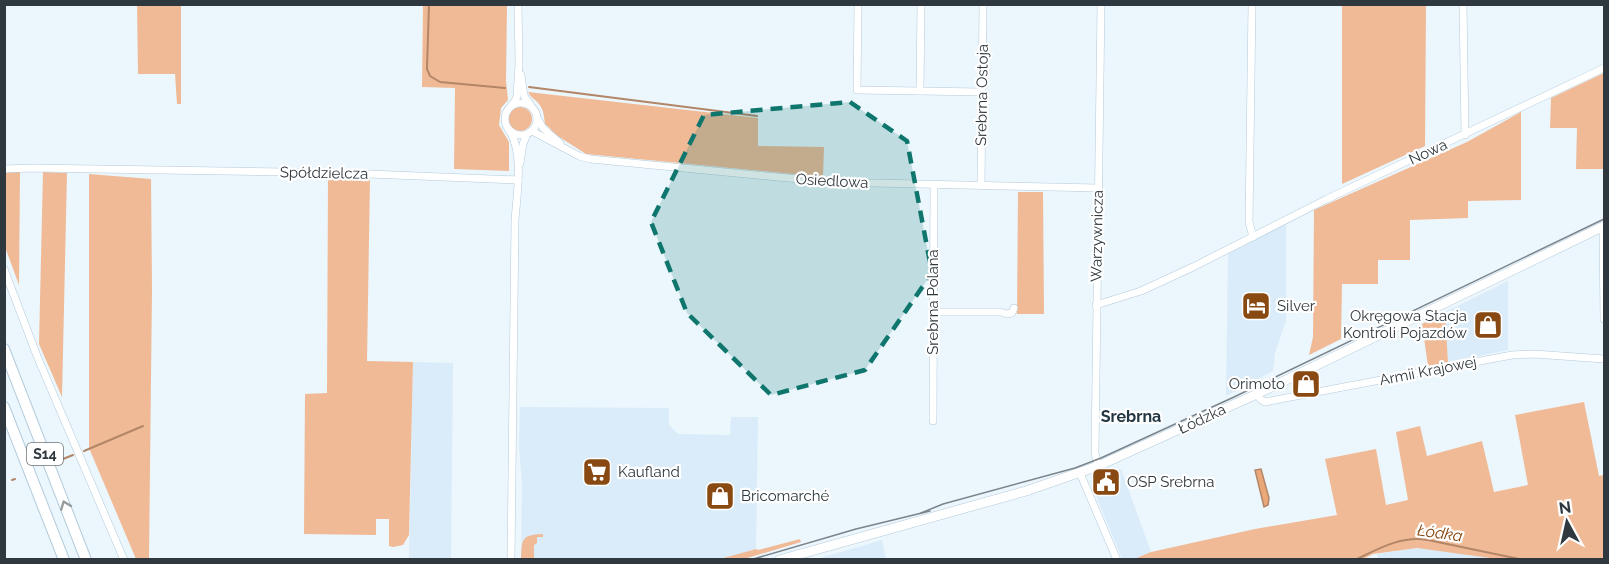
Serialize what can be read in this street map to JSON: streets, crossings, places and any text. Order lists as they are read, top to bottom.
{
  "streets": {
    "highway": ["S14"],
    "main road": ["Łódzka"],
    "street": [
      "Srebrna Ostoja",
      "Nowa",
      "Spółdzielcza",
      "Osiedlowa",
      "Warzywnicza",
      "Srebrna Polana",
      "Armii Krajowej"
    ]
  },
  "crossings": [
    ["Srebrna Ostoja", "Osiedlowa"],
    ["Nowa", "Warzywnicza"],
    ["Osiedlowa", "Warzywnicza"],
    ["Osiedlowa", "Srebrna Polana"],
    ["Warzywnicza", "Łódzka"],
    ["Armii Krajowej", "Łódzka"]
  ],
  "districts": ["Srebrna"],
  "water": ["Łódka"],
  "places": {
    "hotel": ["Silver"],
    "shop": ["Okręgowa Stacja Kontroli Pojazdów", "Orimoto", "Bricomarché"],
    "supermarket": ["Kaufland"],
    "public building": ["OSP Srebrna"]
  },
  "north": "top"
}
